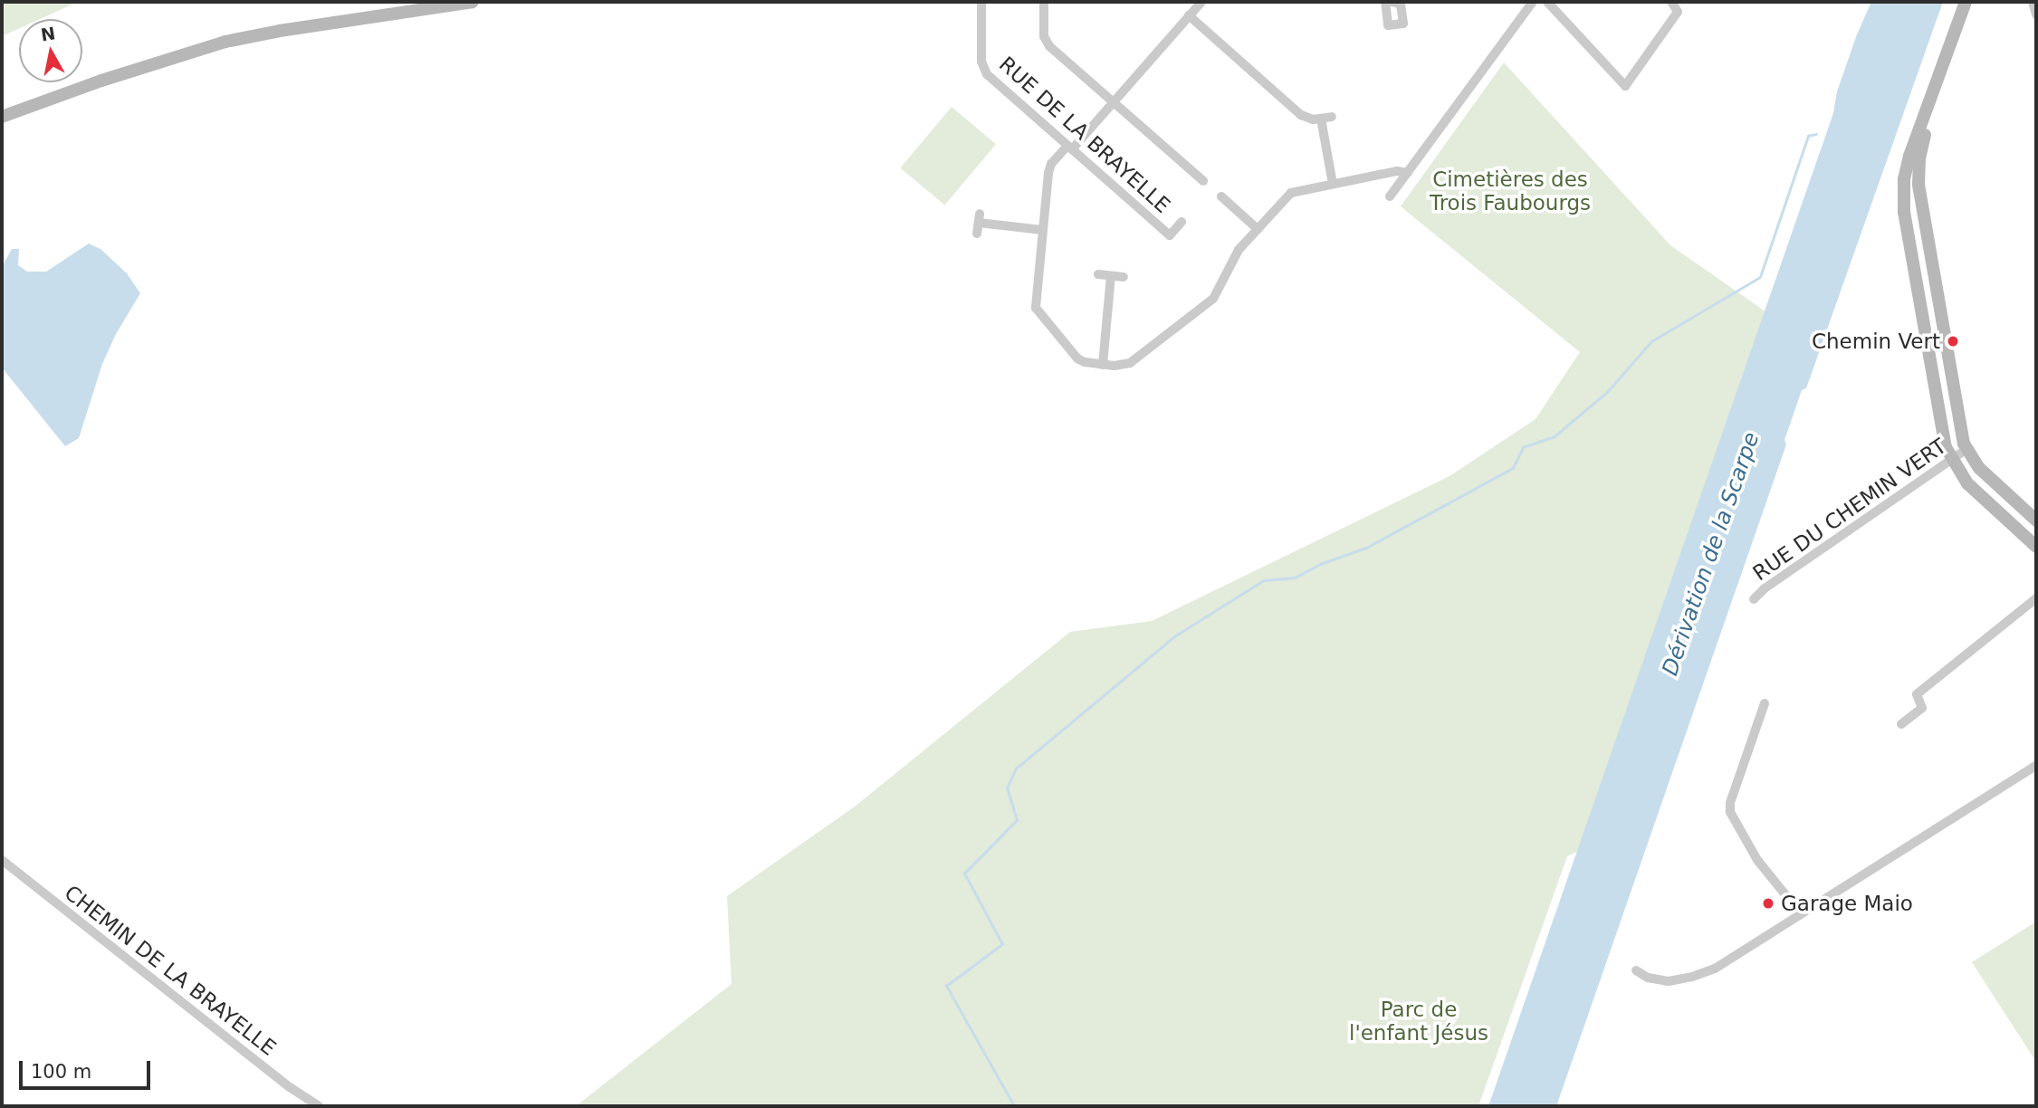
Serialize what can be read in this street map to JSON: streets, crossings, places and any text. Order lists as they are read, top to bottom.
{
  "streets": {
    "street": ["RUE DE LA BRAYELLE", "RUE DU CHEMIN VERT", "CHEMIN DE LA BRAYELLE"]
  },
  "water": ["Dérivation de la Scarpe"],
  "parks": ["Cimetières des Trois Faubourgs", "Parc de l'enfant Jésus"],
  "places": ["Chemin Vert", "Garage Maio"],
  "scale_bar": "100 m",
  "north": "top"
}
